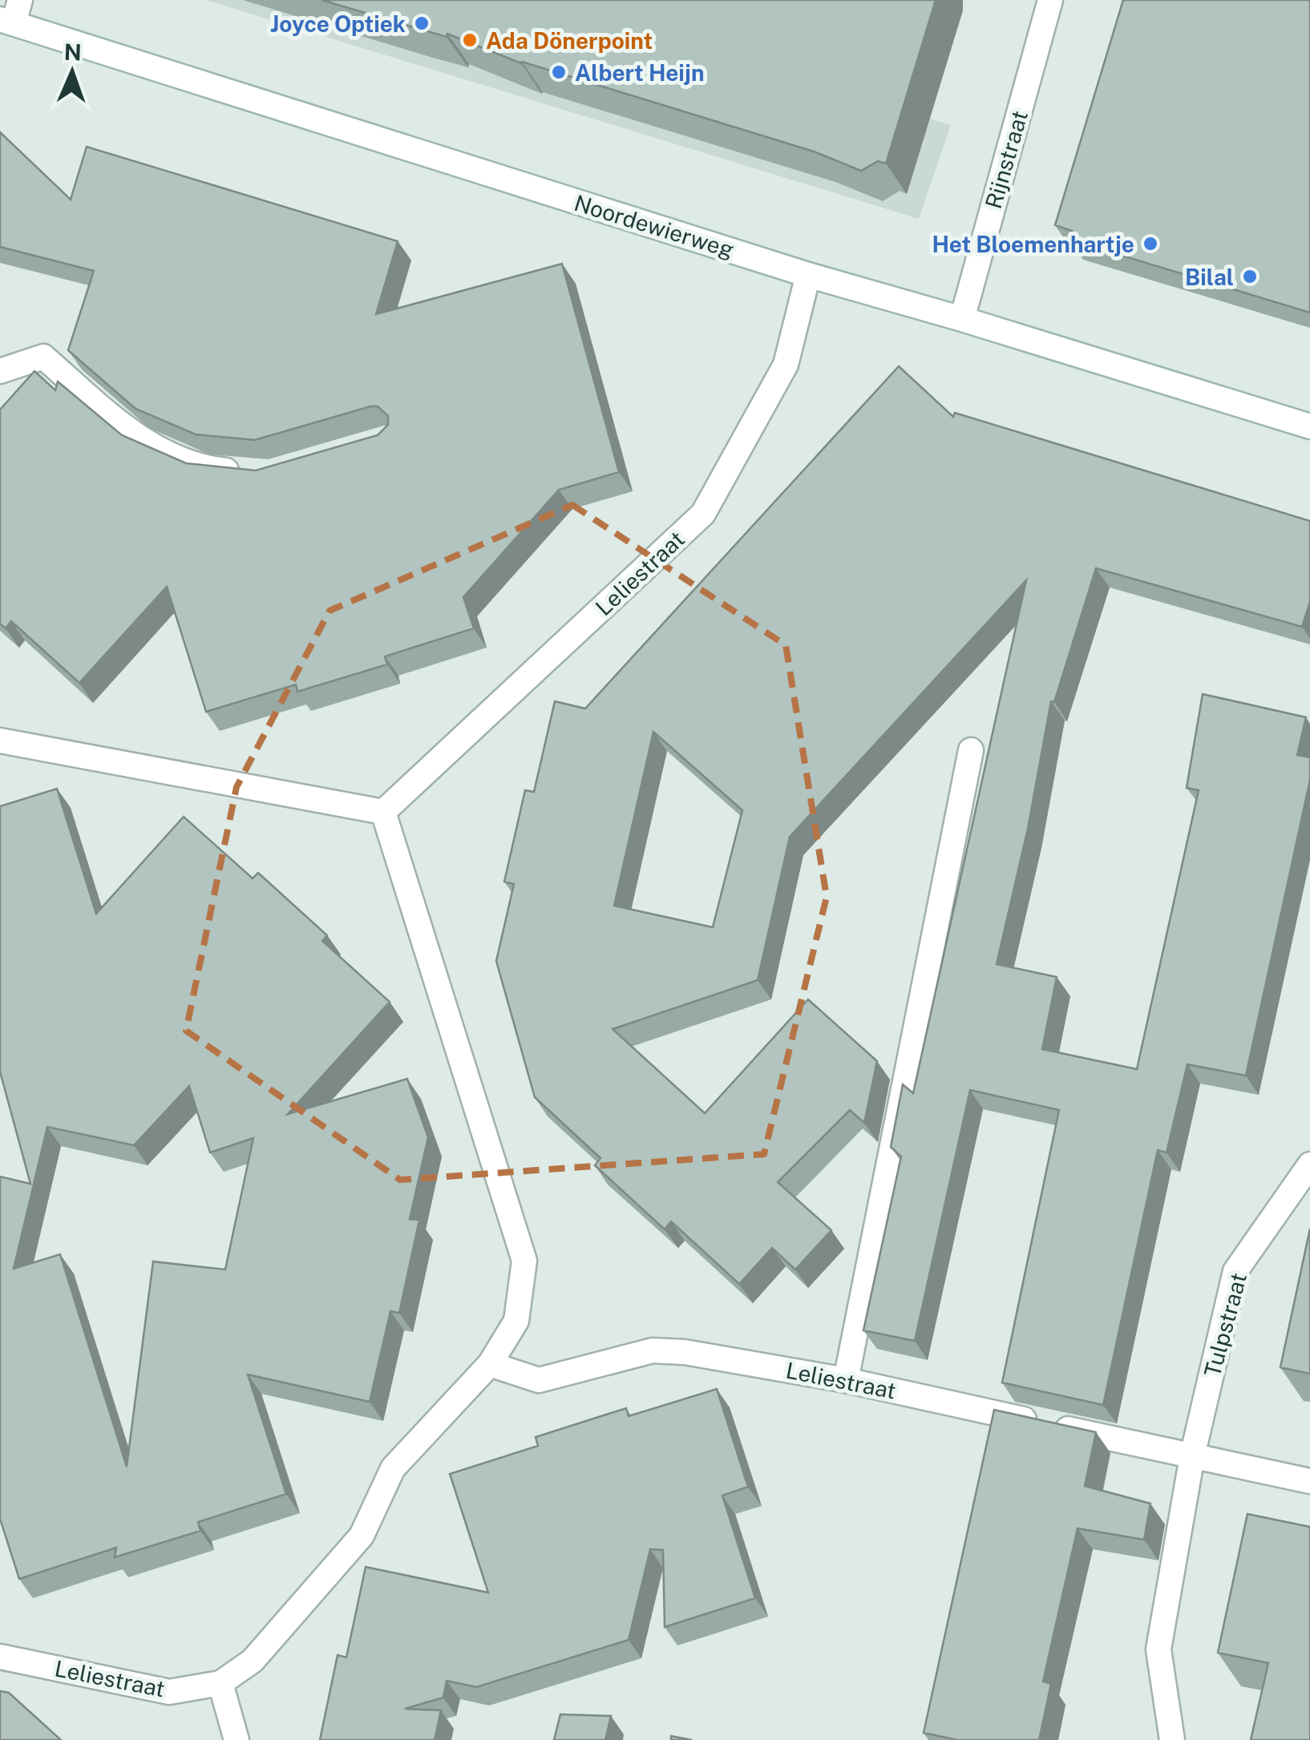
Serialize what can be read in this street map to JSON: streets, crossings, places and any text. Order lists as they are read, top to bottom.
{
  "streets": {
    "street": [
      "Rijnstraat",
      "Noordewierweg",
      "Leliestraat",
      "Tulpstraat"
    ]
  },
  "crossings": [
    ["Rijnstraat", "Noordewierweg"],
    ["Noordewierweg", "Leliestraat"],
    ["Leliestraat", "Tulpstraat"]
  ],
  "places": [
    "Joyce Optiek",
    "Ada Dönerpoint",
    "Albert Heijn",
    "Het Bloemenhartje",
    "Bilal"
  ],
  "north": "top"
}
